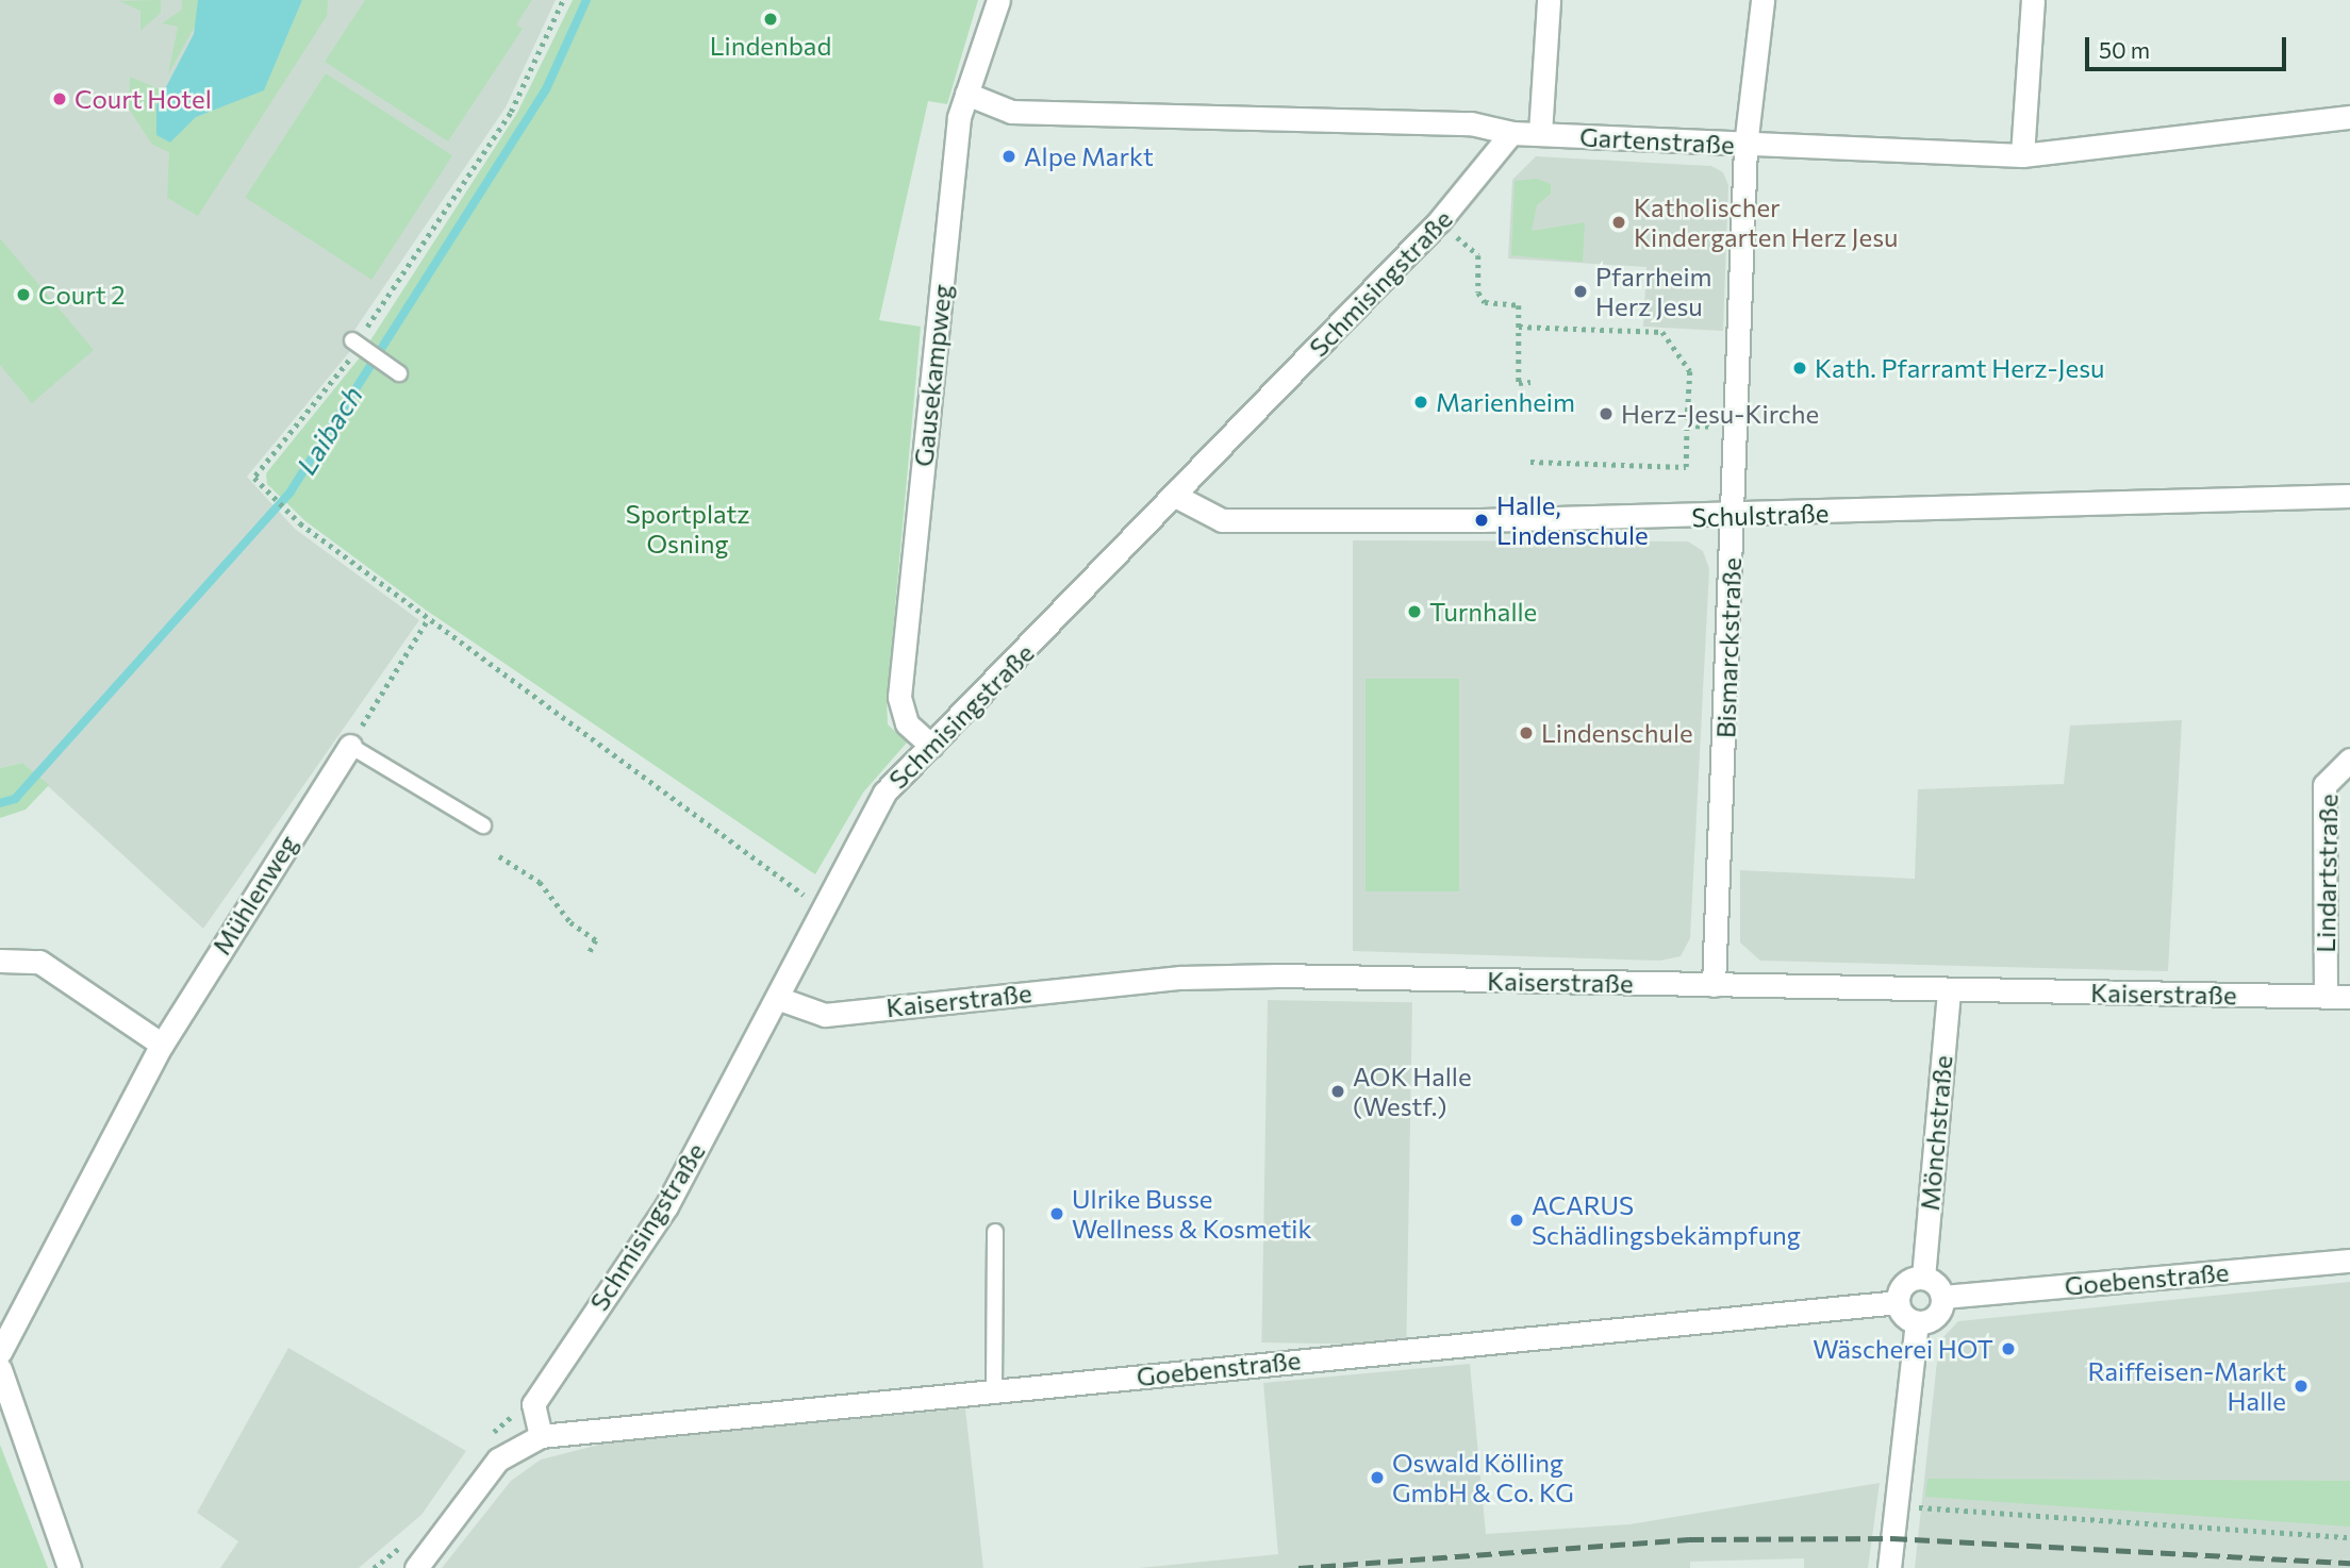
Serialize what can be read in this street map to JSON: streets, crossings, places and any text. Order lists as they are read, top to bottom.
{
  "streets": {
    "street": [
      "Gartenstraße",
      "Schmisingstraße",
      "Gausekampweg",
      "Schulstraße",
      "Bismarckstraße",
      "Lindartstraße",
      "Mühlenweg",
      "Kaiserstraße",
      "Mönchstraße",
      "Goebenstraße"
    ]
  },
  "crossings": [
    ["Gartenstraße", "Schmisingstraße"],
    ["Gartenstraße", "Gausekampweg"],
    ["Gartenstraße", "Bismarckstraße"],
    ["Schmisingstraße", "Gausekampweg"],
    ["Schmisingstraße", "Schulstraße"],
    ["Schmisingstraße", "Kaiserstraße"],
    ["Schmisingstraße", "Goebenstraße"],
    ["Schulstraße", "Bismarckstraße"],
    ["Bismarckstraße", "Kaiserstraße"],
    ["Lindartstraße", "Kaiserstraße"],
    ["Kaiserstraße", "Mönchstraße"],
    ["Mönchstraße", "Goebenstraße"]
  ],
  "water": ["Laibach"],
  "parks": ["Sportplatz Osning"],
  "places": [
    "Lindenbad",
    "Court Hotel",
    "Alpe Markt",
    "Katholischer Kindergarten Herz Jesu",
    "Pfarrheim Herz Jesu",
    "Court 2",
    "Kath. Pfarramt Herz-Jesu",
    "Marienheim",
    "Herz-Jesu-Kirche",
    "Halle, Lindenschule",
    "Turnhalle",
    "Lindenschule",
    "AOK Halle (Westf.)",
    "Ulrike Busse Wellness & Kosmetik",
    "ACARUS Schädlingsbekämpfung",
    "Wäscherei HOT",
    "Raiffeisen-Markt Halle",
    "Oswald Kölling GmbH & Co. KG"
  ],
  "scale_bar": "50 m"
}
